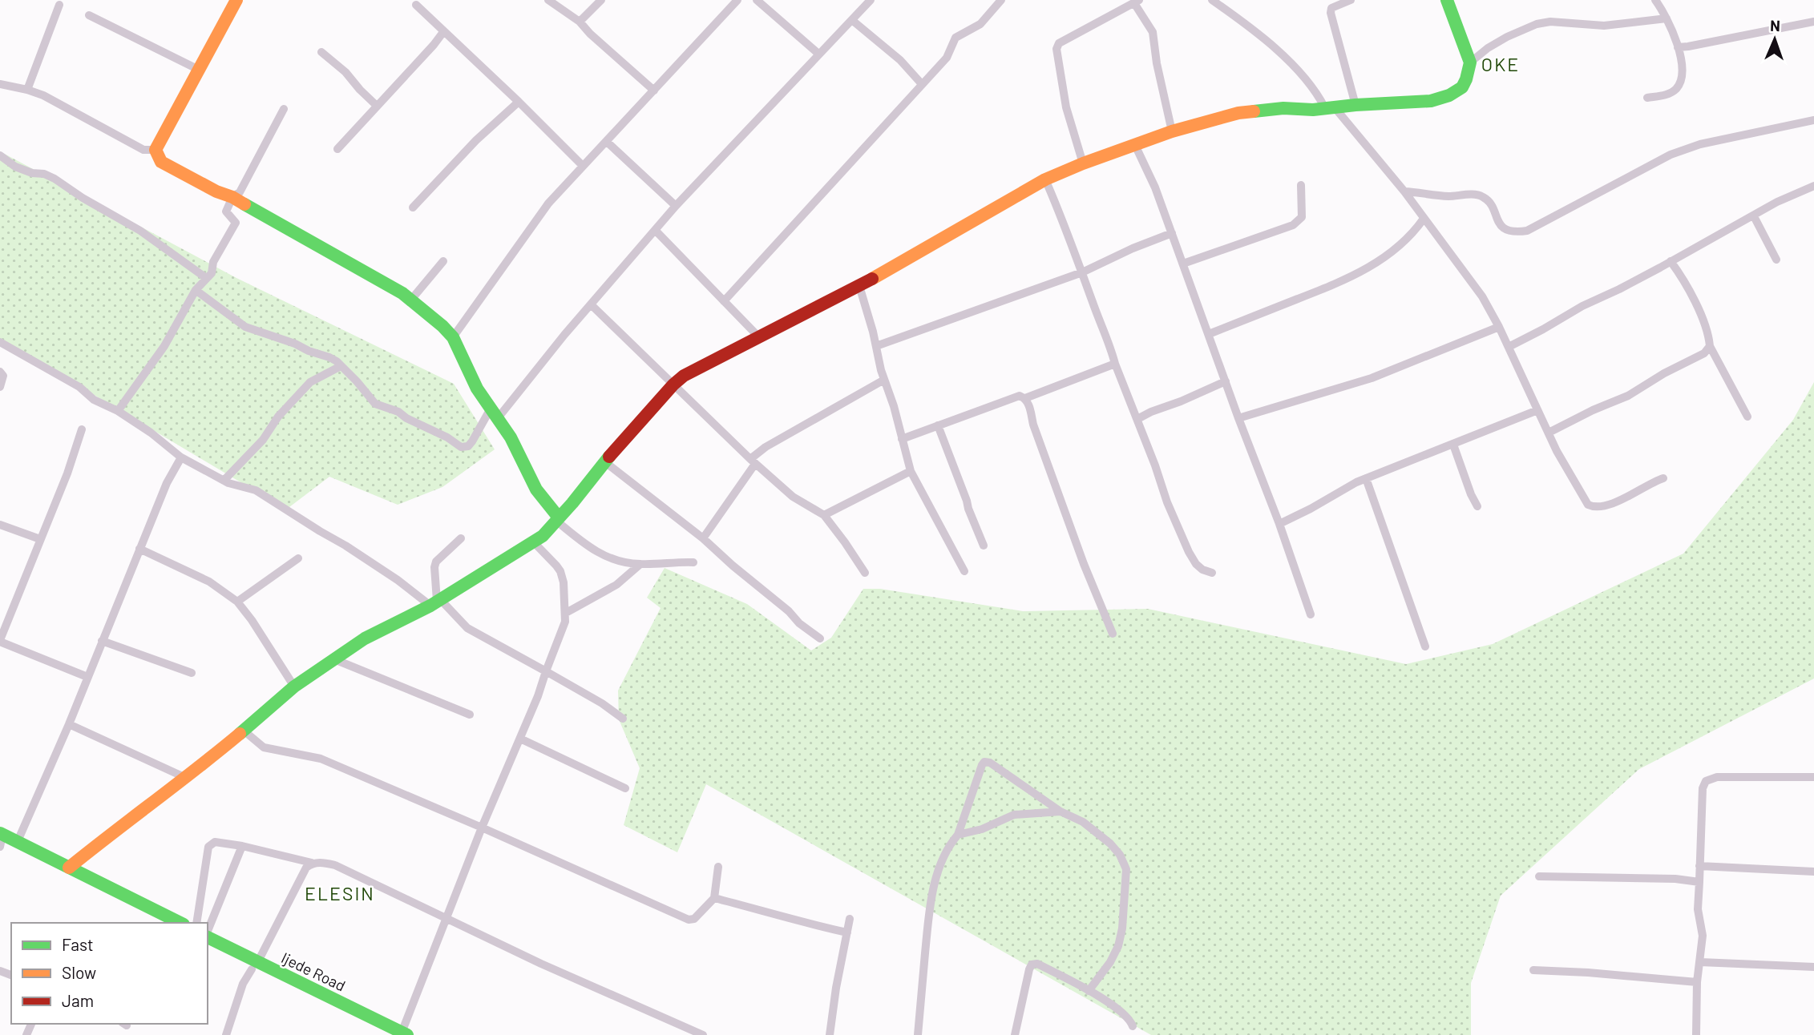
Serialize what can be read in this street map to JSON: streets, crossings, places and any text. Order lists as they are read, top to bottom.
{
  "streets": {
    "street": ["Ijede Road"]
  },
  "districts": ["OKE", "ELESIN"],
  "legend": ["Fast", "Slow", "Jam"],
  "north": "top"
}
